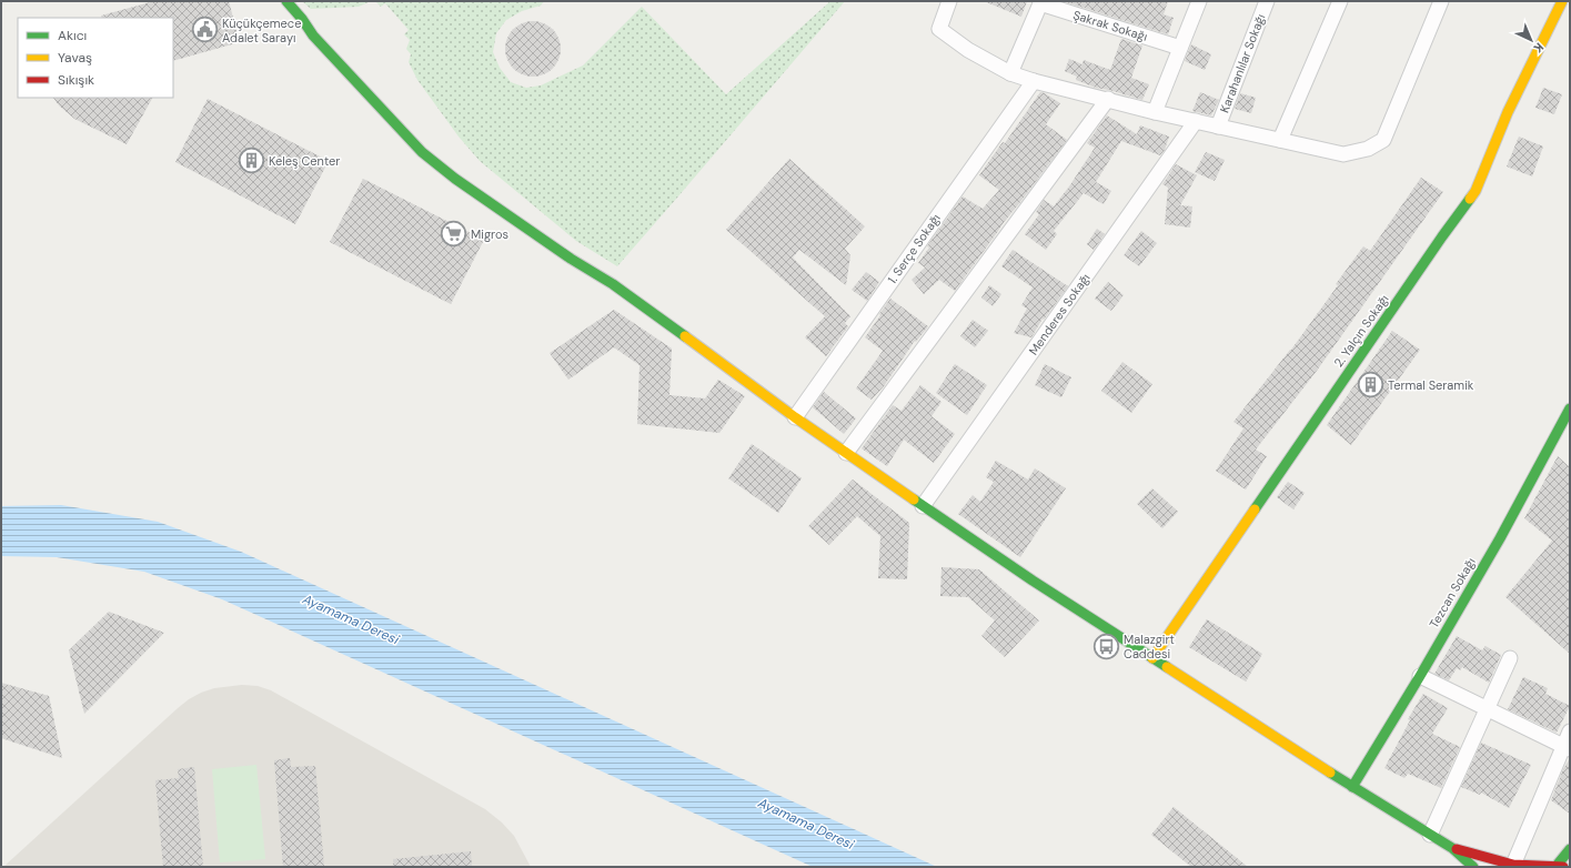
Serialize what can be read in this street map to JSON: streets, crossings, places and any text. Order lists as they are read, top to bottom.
{
  "streets": {
    "main road": ["2. Yalçın Sokağı", "Tezcan Sokağı"],
    "street": [
      "Şakrak Sokağı",
      "Karahanlılar Sokağı",
      "1. Serçe Sokağı",
      "Menderes Sokağı"
    ]
  },
  "water": ["Ayamama Deresi"],
  "places": {
    "public building": ["Küçükçemece Adalet Sarayı"],
    "building": ["Keleş Center", "Termal Seramik"],
    "supermarket": ["Migros"],
    "bus stop": ["Malazgirt Caddesi"]
  },
  "legend": ["Akıcı", "Yavaş", "Sıkışık"],
  "north": "bottom right"
}
